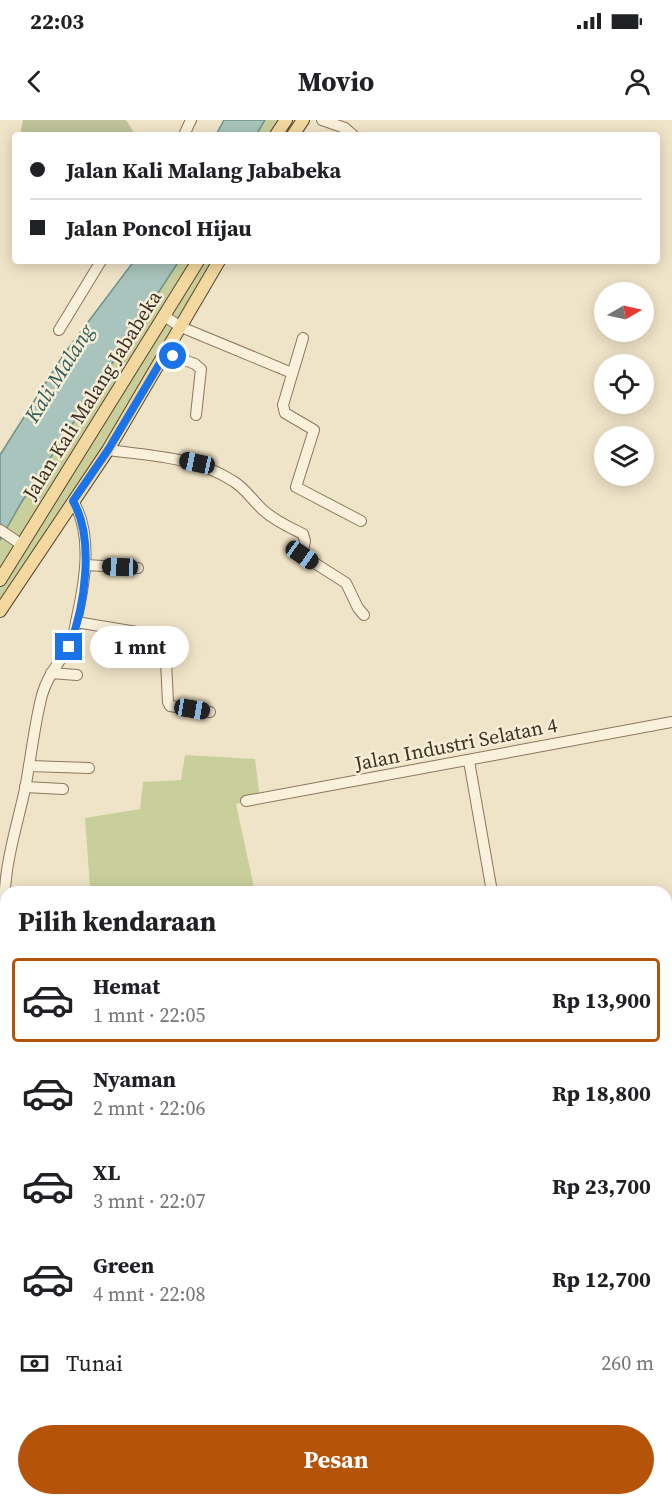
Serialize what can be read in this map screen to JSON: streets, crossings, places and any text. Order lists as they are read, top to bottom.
{
  "streets": {
    "main road": ["Jalan Kali Malang Jababeka"],
    "street": ["Jalan Industri Selatan 4"]
  },
  "water": ["Kali Malang"],
  "north": "right",
  "page": {
    "status": "22:03",
    "header": "Movio",
    "banner": ["Jalan Kali Malang Jababeka", "Jalan Poncol Hijau"],
    "bubble": "1 mnt",
    "heading": "Pilih kendaraan",
    "list": [
      {
        "name": "Hemat",
        "note": "1 mnt · 22:05",
        "value": "Rp 13,900"
      },
      {
        "name": "Nyaman",
        "note": "2 mnt · 22:06",
        "value": "Rp 18,800"
      },
      {
        "name": "XL",
        "note": "3 mnt · 22:07",
        "value": "Rp 23,700"
      },
      {
        "name": "Green",
        "note": "4 mnt · 22:08",
        "value": "Rp 12,700"
      }
    ],
    "pay": ["Tunai", "260 m"],
    "buttons": "Pesan"
  }
}
